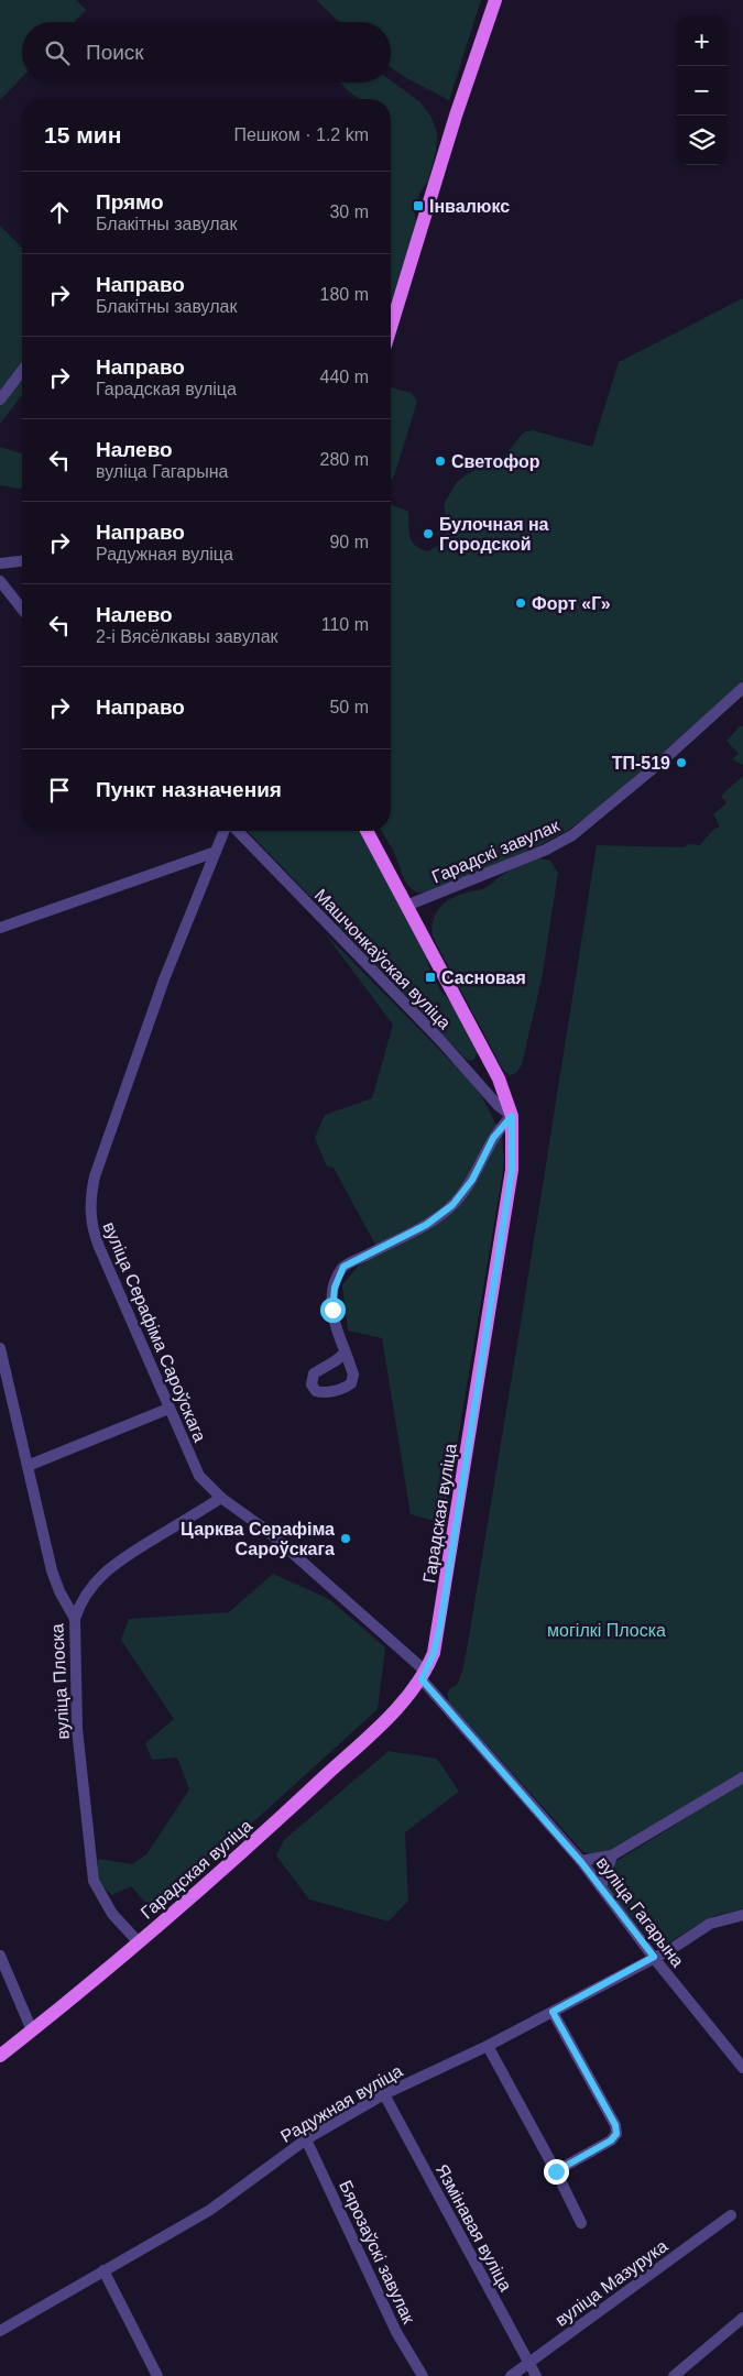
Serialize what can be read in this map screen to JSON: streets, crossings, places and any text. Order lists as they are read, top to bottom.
{
  "streets": {
    "main road": ["Гарадская вуліца"],
    "street": [
      "Гарадскі завулак",
      "Машчонкаўская вуліца",
      "вуліца Серафіма Сароўскага",
      "вуліца Плоска",
      "вуліца Гагарына",
      "Радужная вуліца",
      "Язмінавая вуліца",
      "Бярозаўскі завулак",
      "вуліца Мазурука"
    ]
  },
  "crossings": [
    ["Гарадскі завулак", "Гарадская вуліца"],
    ["Машчонкаўская вуліца", "Гарадская вуліца"],
    ["вуліца Серафіма Сароўскага", "Гарадская вуліца"],
    ["вуліца Серафіма Сароўскага", "вуліца Гагарына"],
    ["Гарадская вуліца", "вуліца Плоска"],
    ["Гарадская вуліца", "вуліца Гагарына"],
    ["вуліца Гагарына", "Радужная вуліца"],
    ["Радужная вуліца", "Язмінавая вуліца"],
    ["Радужная вуліца", "Бярозаўскі завулак"],
    ["Язмінавая вуліца", "вуліца Мазурука"]
  ],
  "parks": ["могілкі Плоска"],
  "places": {
    "transit": ["Інвалюкс", "Сасновая"],
    "other": [
      "Светофор",
      "Булочная на Городской",
      "Форт «Г»",
      "ТП-519",
      "Царква Серафіма Сароўскага"
    ]
  },
  "page": {
    "map_buttons": ["+", "−"],
    "search": "Поиск",
    "heading": ["15 мин", "Пешком · 1.2 km"],
    "list": [
      ["Прямо", "Блакітны завулак", "30 m"],
      ["Направо", "Блакітны завулак", "180 m"],
      ["Направо", "Гарадская вуліца", "440 m"],
      ["Налево", "вуліца Гагарына", "280 m"],
      ["Направо", "Радужная вуліца", "90 m"],
      ["Налево", "2-і Вясёлкавы завулак", "110 m"],
      ["Направо", "50 m"],
      "Пункт назначения"
    ]
  }
}
